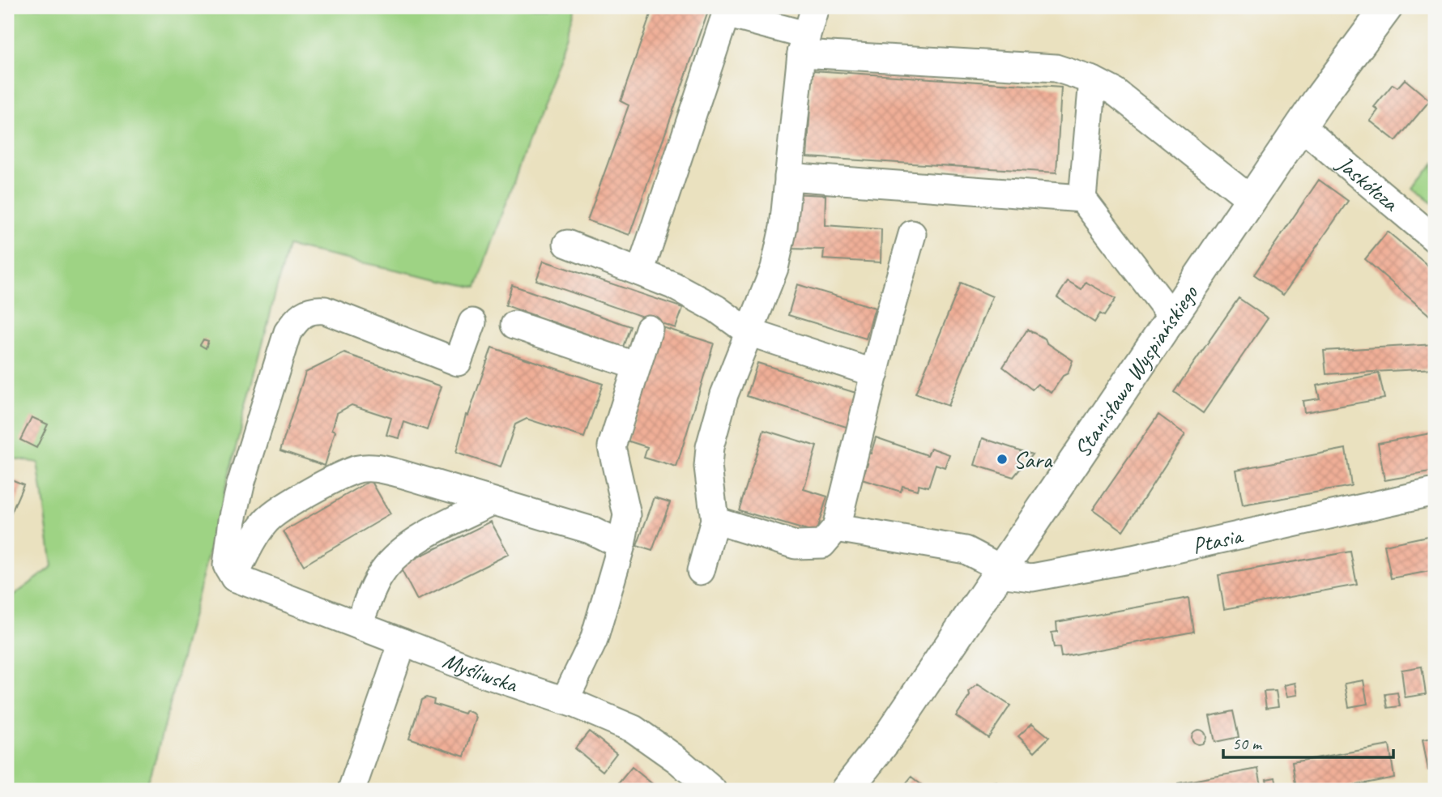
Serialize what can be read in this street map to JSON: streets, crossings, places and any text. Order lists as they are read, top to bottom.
{
  "streets": {
    "main road": ["Stanisława Wyspiańskiego"],
    "street": ["Jaskółcza", "Ptasia", "Myśliwska"]
  },
  "crossings": [
    ["Jaskółcza", "Stanisława Wyspiańskiego"],
    ["Stanisława Wyspiańskiego", "Ptasia"]
  ],
  "places": ["Sara"],
  "scale_bar": "50 m"
}
